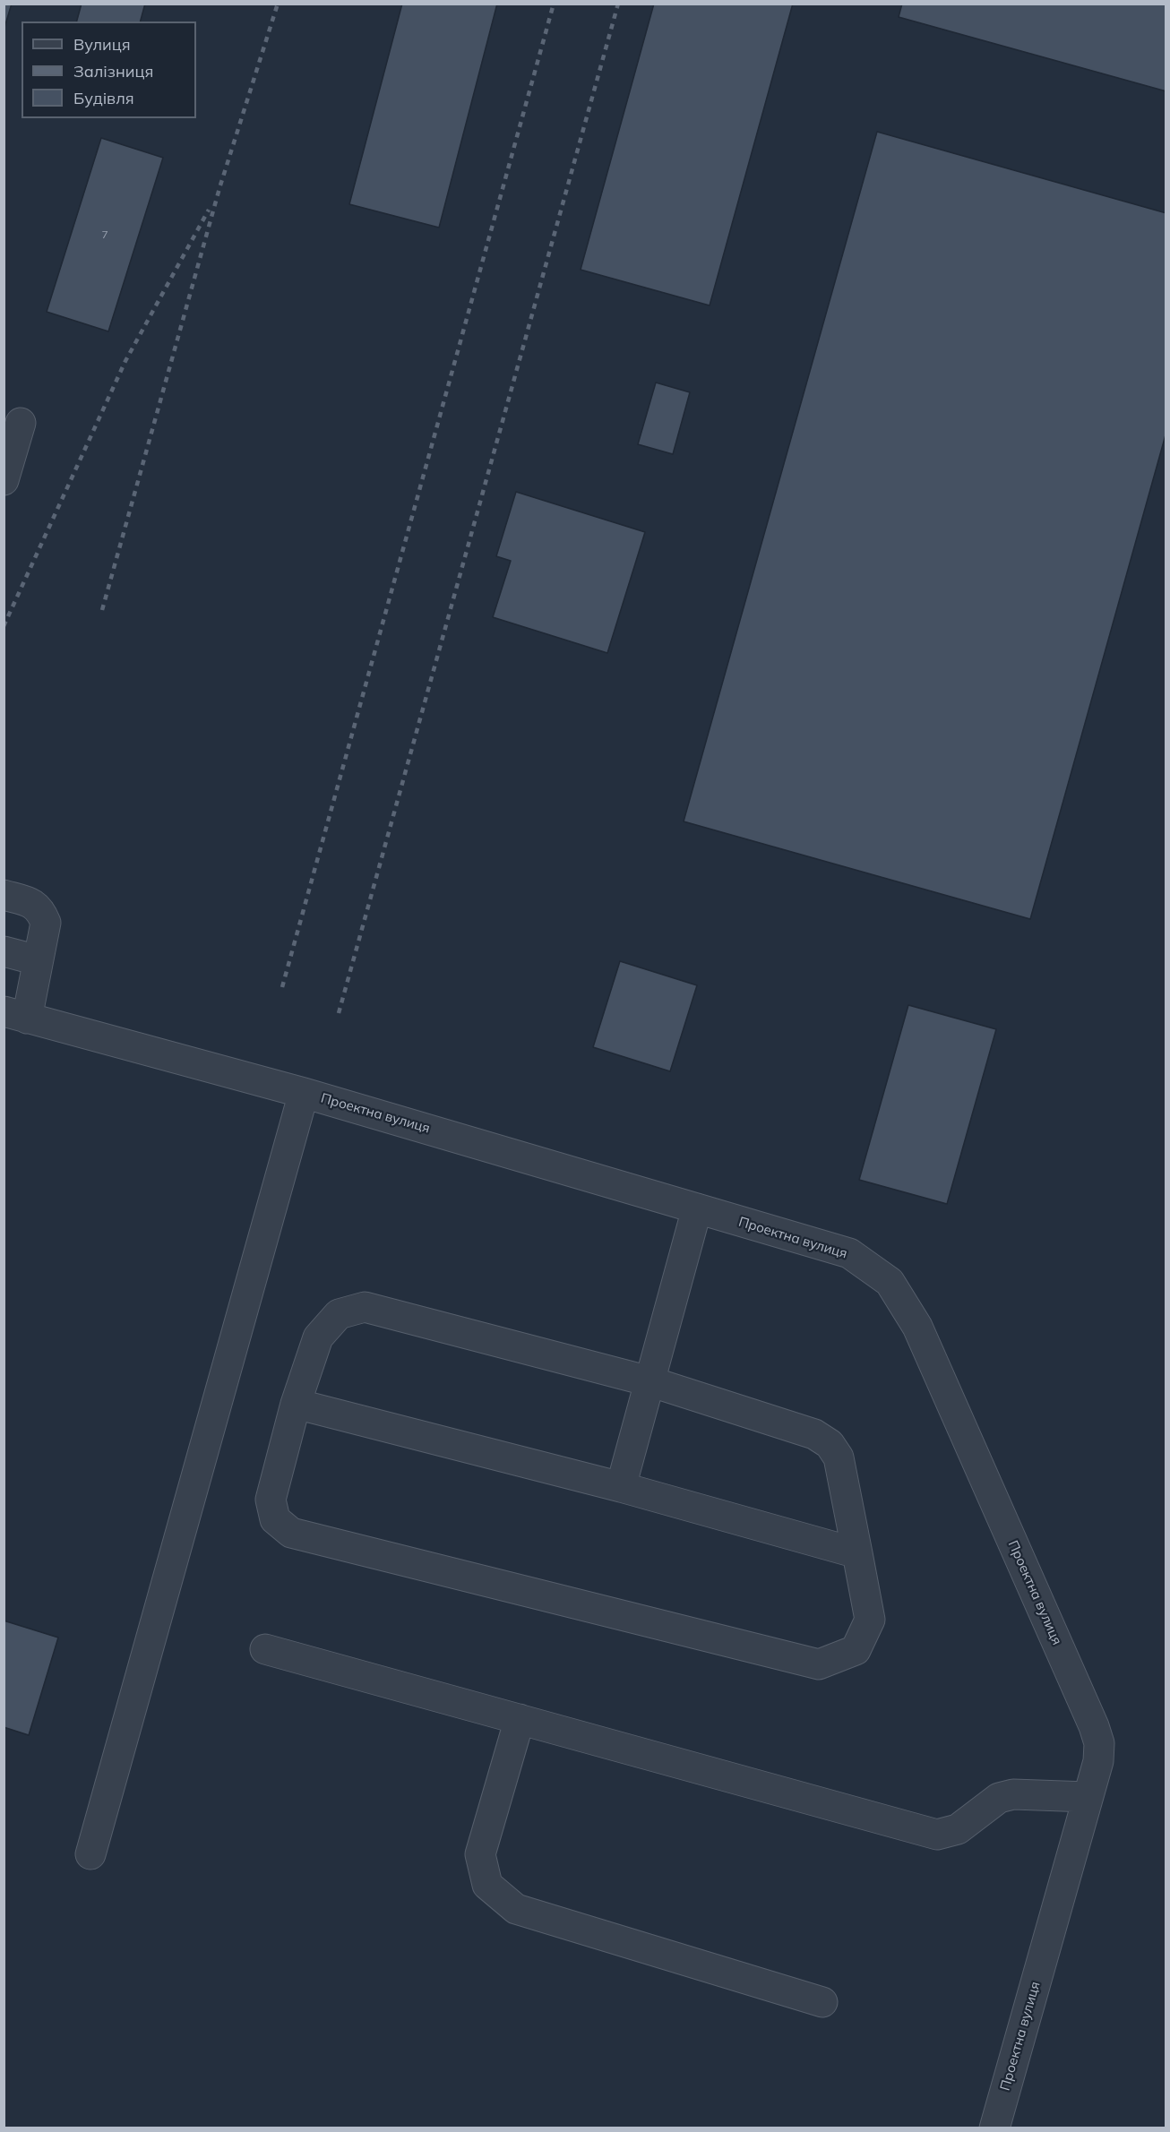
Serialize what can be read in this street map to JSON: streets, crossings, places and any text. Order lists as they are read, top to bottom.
{
  "streets": {
    "street": ["Проектна вулиця"]
  },
  "house_numbers": ["7"],
  "legend": ["Вулиця", "Залізниця", "Будівля"]
}
